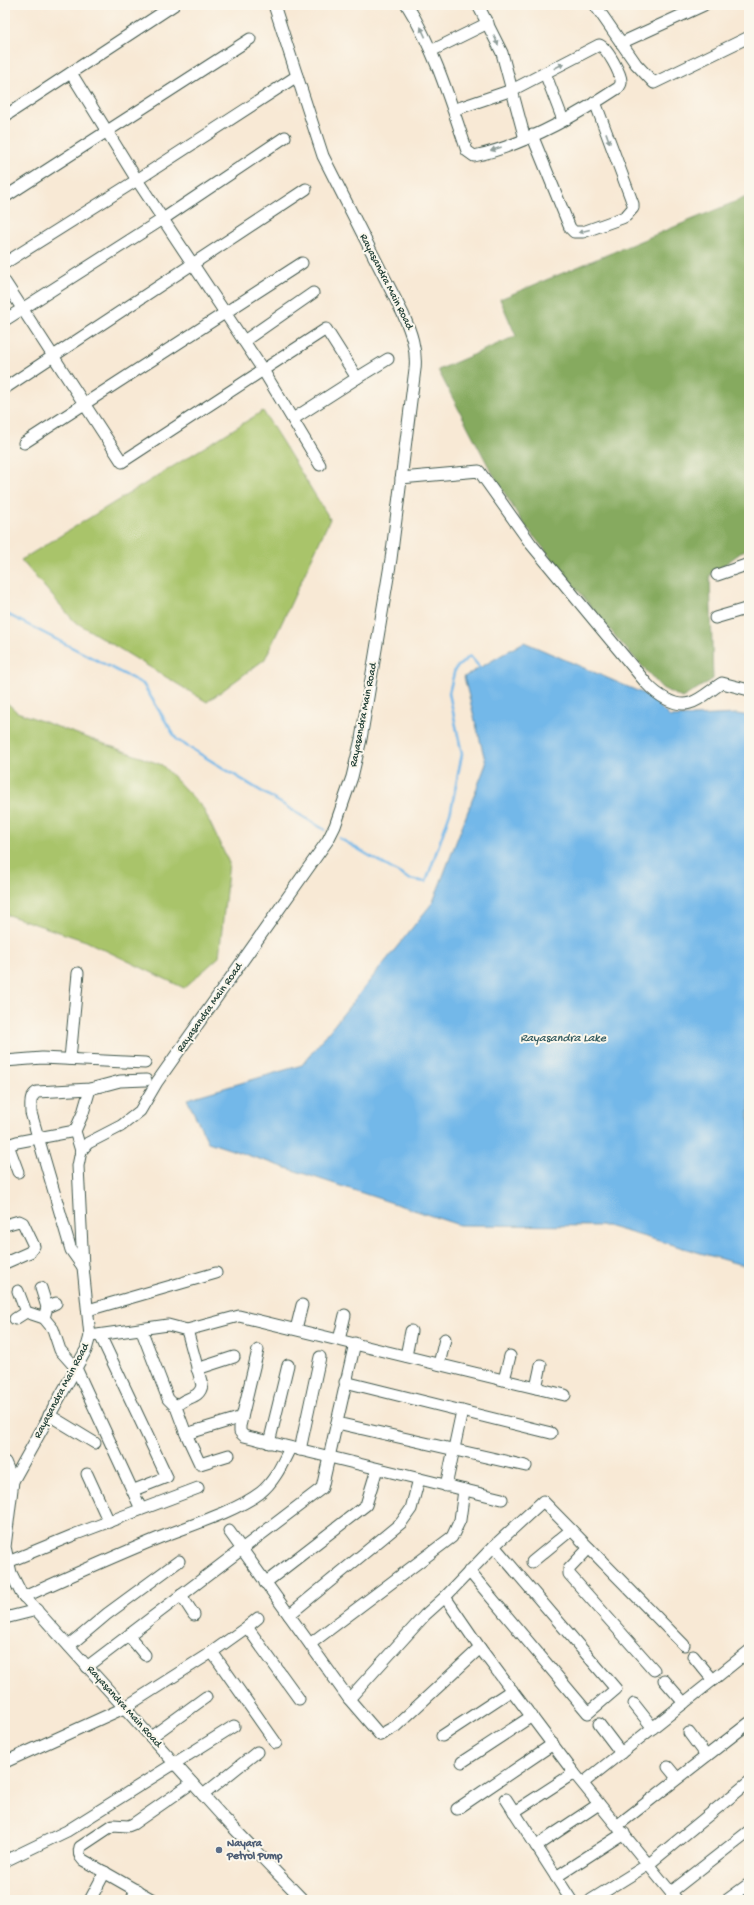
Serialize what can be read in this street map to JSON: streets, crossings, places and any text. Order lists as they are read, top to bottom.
{
  "streets": {
    "street": ["Rayasandra Main Road"]
  },
  "water": ["Rayasandra Lake"],
  "places": ["Nayara Petrol Pump"]
}
